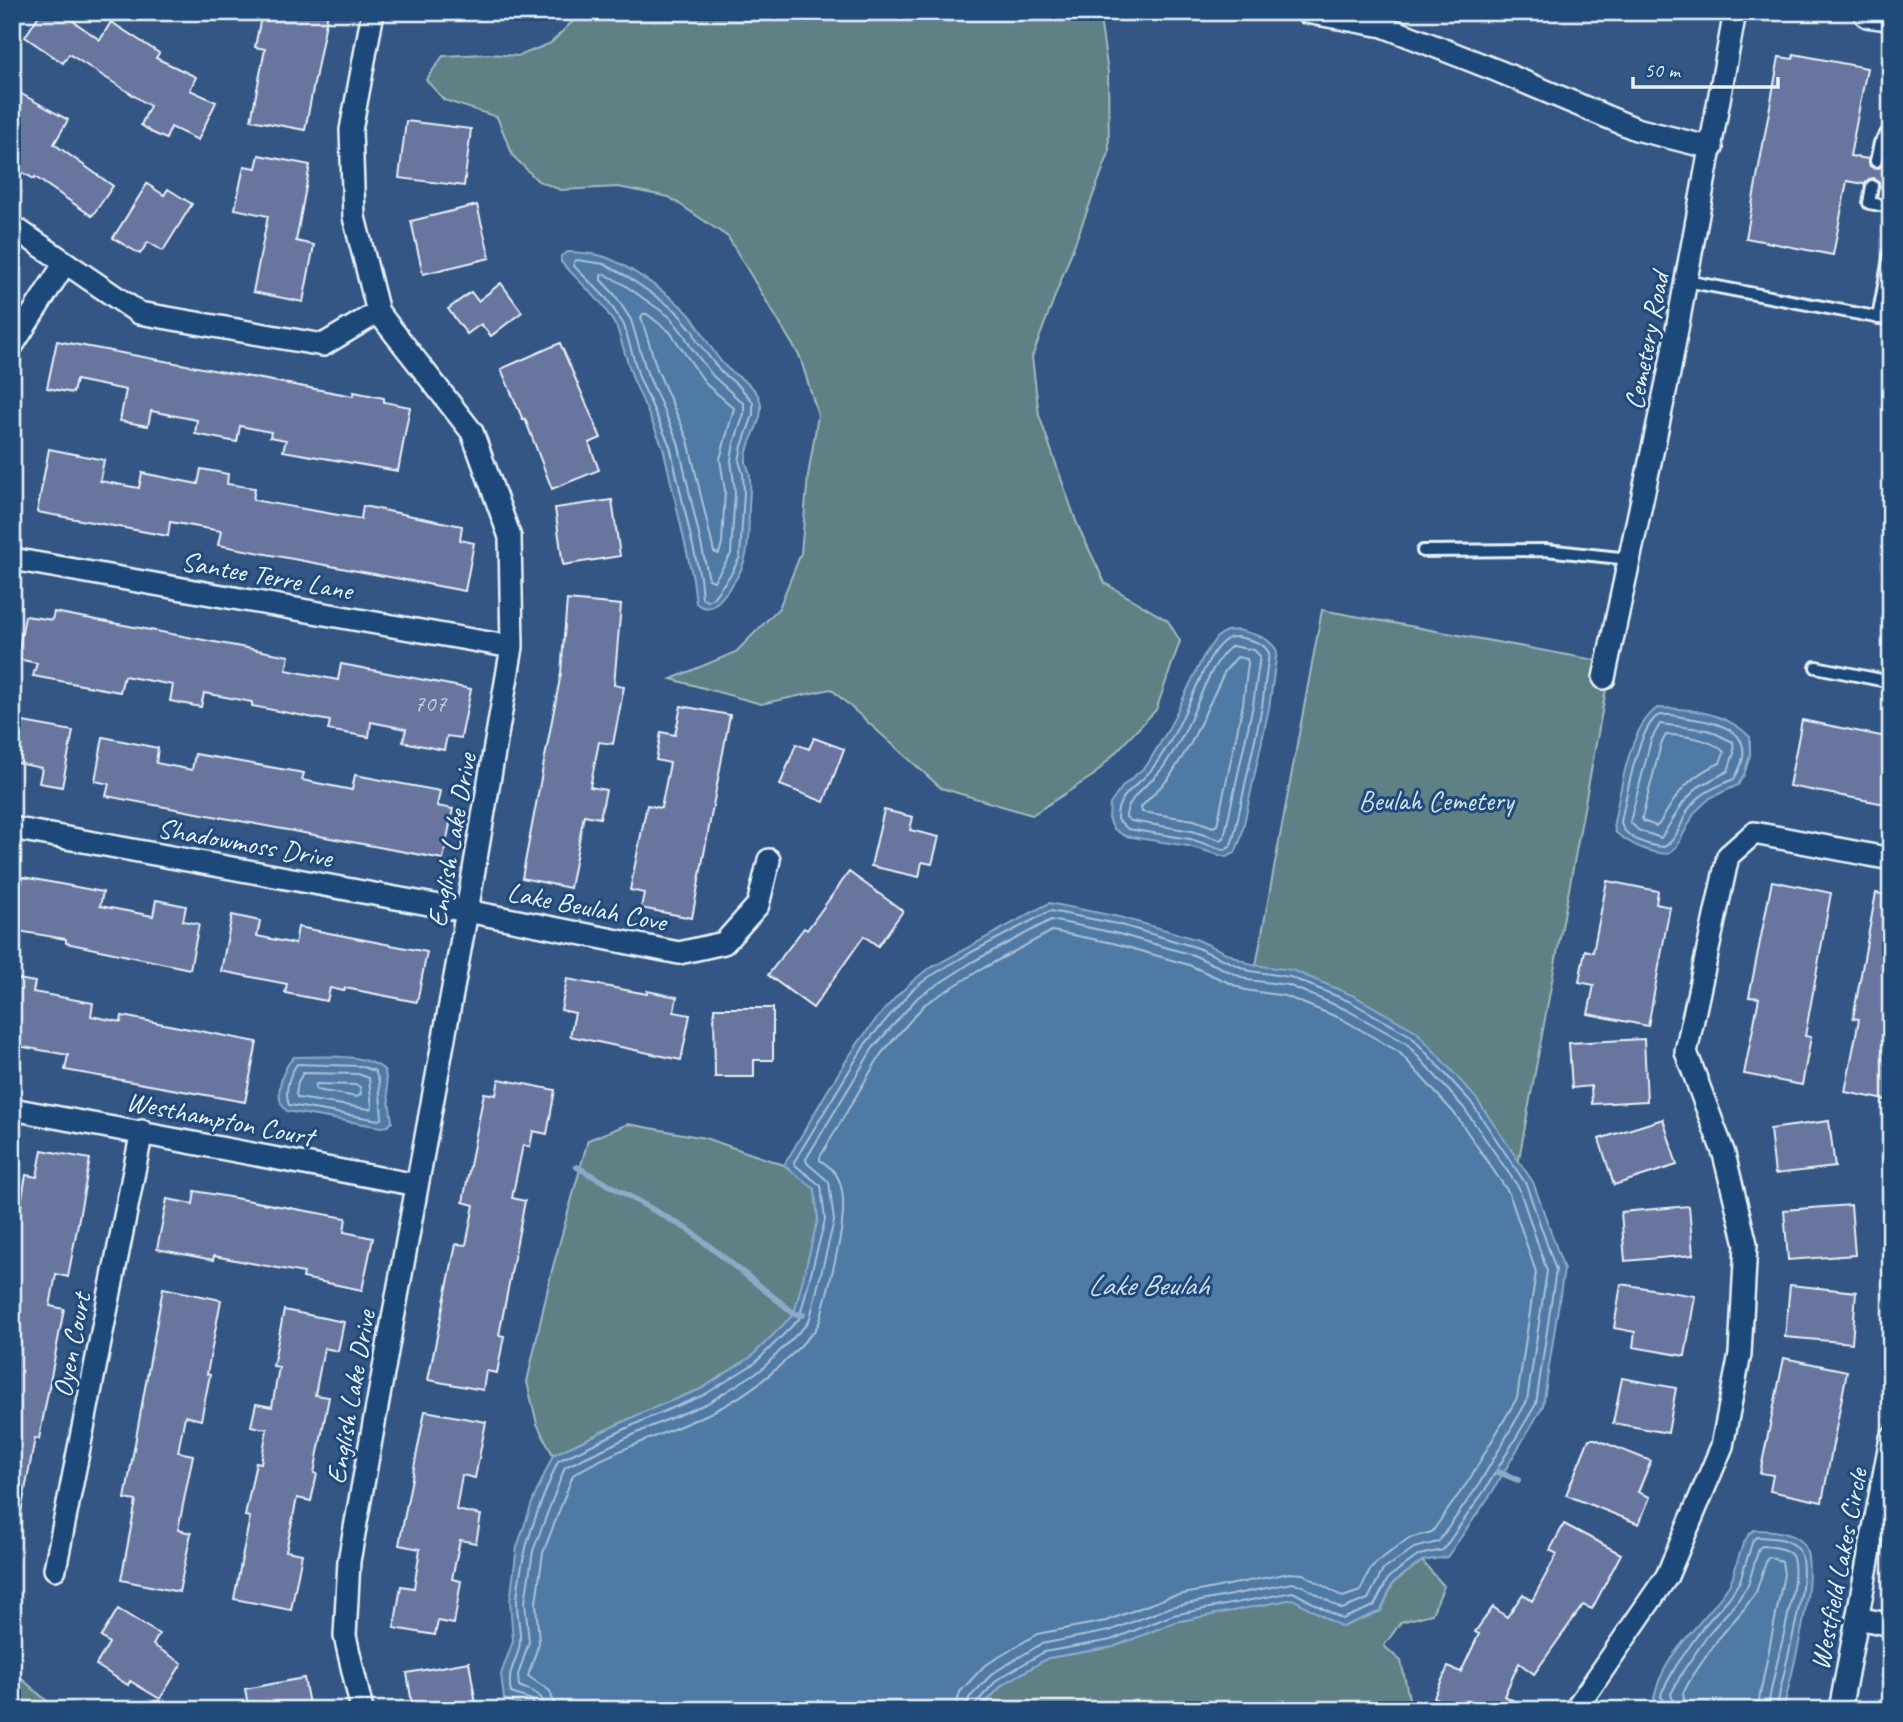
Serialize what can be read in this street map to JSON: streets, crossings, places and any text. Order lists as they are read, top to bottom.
{
  "streets": {
    "street": [
      "Cemetery Road",
      "Santee Terre Lane",
      "English Lake Drive",
      "Shadowmoss Drive",
      "Lake Beulah Cove",
      "Westhampton Court",
      "Oyen Court",
      "Westfield Lakes Circle"
    ]
  },
  "crossings": [
    ["Santee Terre Lane", "English Lake Drive"],
    ["English Lake Drive", "Shadowmoss Drive"],
    ["English Lake Drive", "Lake Beulah Cove"],
    ["English Lake Drive", "Westhampton Court"],
    ["Shadowmoss Drive", "Lake Beulah Cove"],
    ["Westhampton Court", "Oyen Court"]
  ],
  "water": ["Lake Beulah"],
  "parks": ["Beulah Cemetery"],
  "house_numbers": ["707"],
  "scale_bar": "50 m"
}
